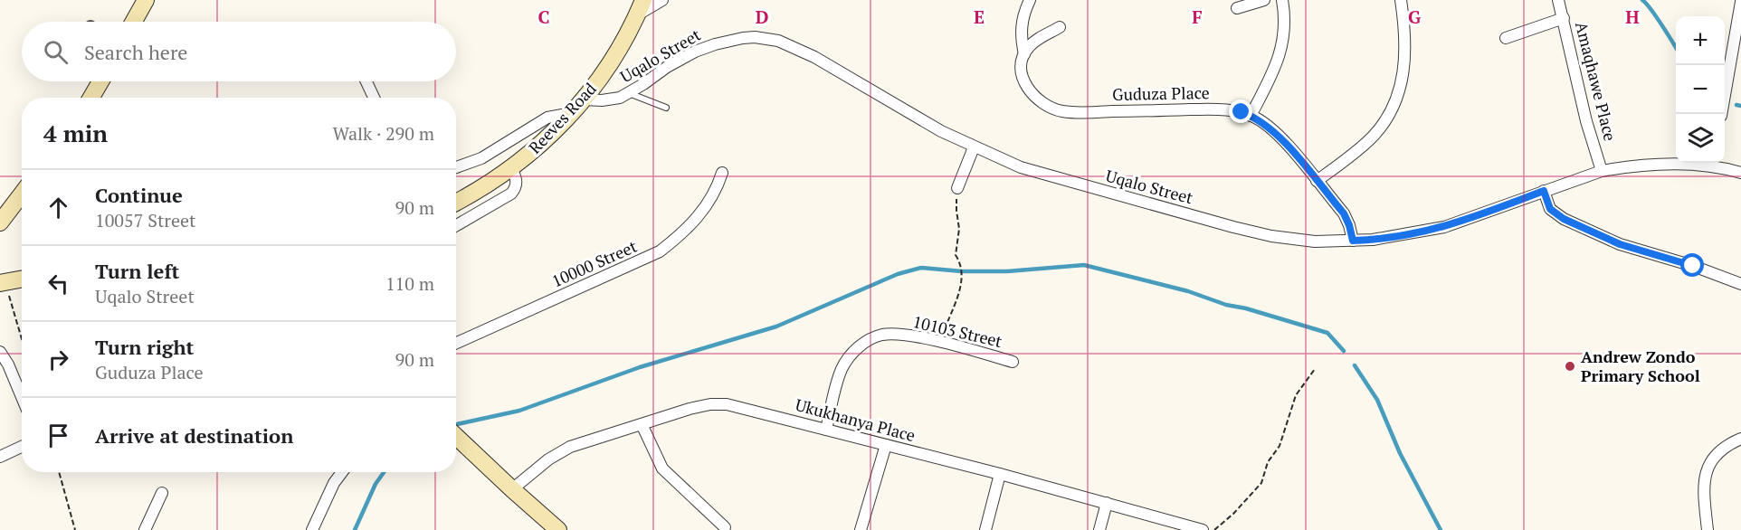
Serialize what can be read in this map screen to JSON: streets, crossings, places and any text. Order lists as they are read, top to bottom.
{
  "streets": {
    "street": [
      "Uqalo Street",
      "Amaqhawe Place",
      "Guduza Place",
      "Reeves Road",
      "10000 Street",
      "10103 Street",
      "Ukukhanya Place"
    ]
  },
  "crossings": [
    ["Uqalo Street", "Amaqhawe Place"],
    ["Uqalo Street", "Guduza Place"],
    ["Uqalo Street", "Reeves Road"],
    ["10103 Street", "Ukukhanya Place"]
  ],
  "places": ["Andrew Zondo Primary School"],
  "page": {
    "map_buttons": ["+", "−"],
    "search": "Search here",
    "heading": ["4 min", "Walk · 290 m"],
    "list": [
      ["Continue", "10057 Street", "90 m"],
      ["Turn left", "Uqalo Street", "110 m"],
      ["Turn right", "Guduza Place", "90 m"],
      "Arrive at destination"
    ]
  },
  "grid": {
    "columns": [
      "C",
      "D",
      "E",
      "F",
      "G",
      "H"
    ]
  }
}
